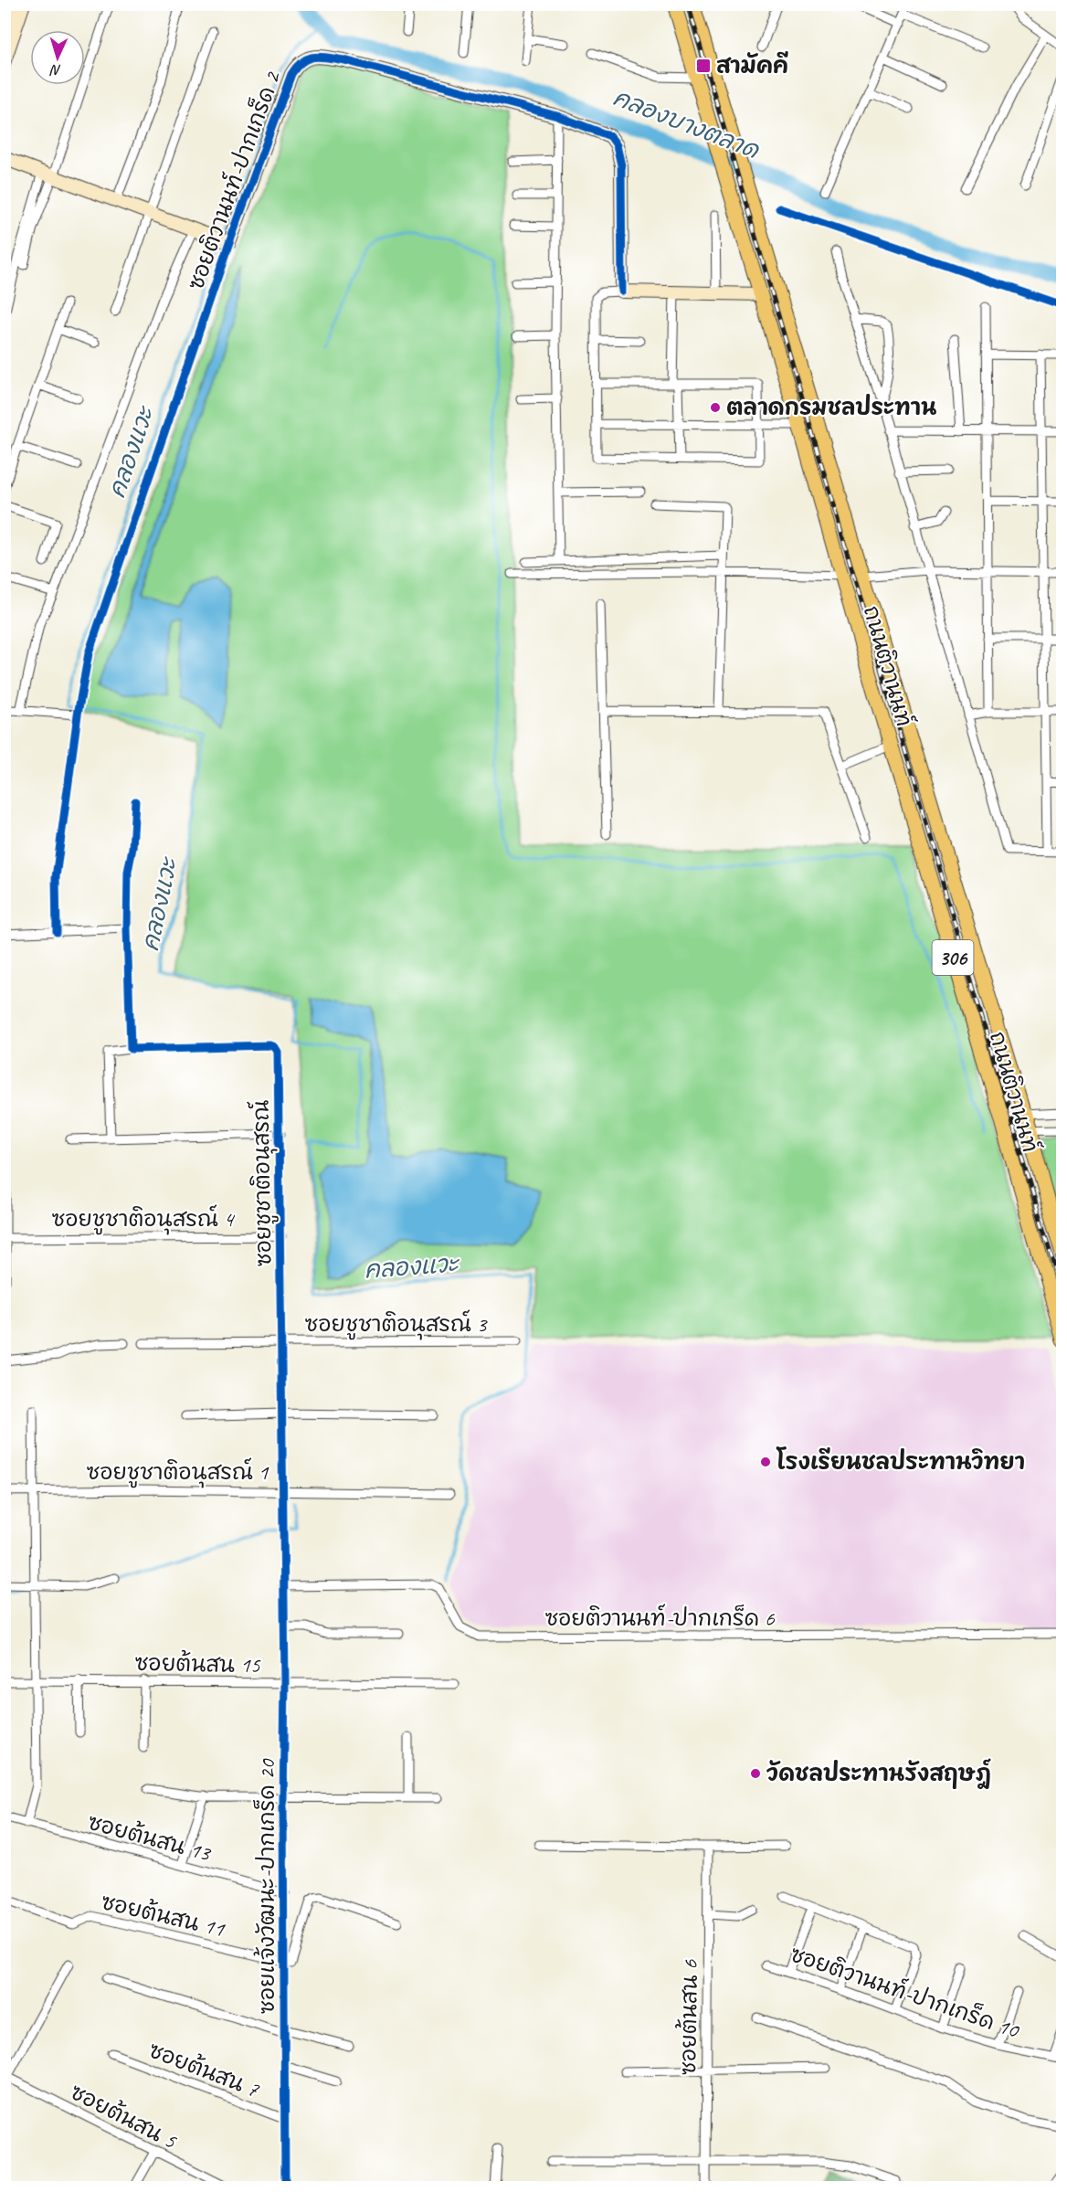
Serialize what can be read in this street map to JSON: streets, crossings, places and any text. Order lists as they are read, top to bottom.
{
  "streets": {
    "main road": ["ถนนติวานนท์", "306"],
    "street": [
      "ซอยติวานนท์-ปากเกร็ด 2",
      "ซอยชูชาติอนุสรณ์",
      "ซอยชูชาติอนุสรณ์ 4",
      "ซอยชูชาติอนุสรณ์ 3",
      "ซอยชูชาติอนุสรณ์ 1",
      "ซอยติวานนท์-ปากเกร็ด 6",
      "ซอยต้นสน 15",
      "ซอยต้นสน 13",
      "ซอยแจ้งวัฒนะ-ปากเกร็ด 20",
      "ซอยต้นสน 11",
      "ซอยติวานนท์-ปากเกร็ด 10",
      "ซอยต้นสน 6",
      "ซอยต้นสน 7",
      "ซอยต้นสน 5"
    ]
  },
  "crossings": [
    ["ซอยชูชาติอนุสรณ์", "ซอยชูชาติอนุสรณ์ 4"],
    ["ซอยชูชาติอนุสรณ์", "ซอยชูชาติอนุสรณ์ 3"],
    ["ซอยชูชาติอนุสรณ์", "ซอยชูชาติอนุสรณ์ 1"],
    ["ซอยชูชาติอนุสรณ์", "ซอยติวานนท์-ปากเกร็ด 6"],
    ["ซอยชูชาติอนุสรณ์", "ซอยแจ้งวัฒนะ-ปากเกร็ด 20"],
    ["ซอยติวานนท์-ปากเกร็ด 6", "ซอยแจ้งวัฒนะ-ปากเกร็ด 20"],
    ["ซอยต้นสน 15", "ซอยแจ้งวัฒนะ-ปากเกร็ด 20"],
    ["ซอยต้นสน 13", "ซอยแจ้งวัฒนะ-ปากเกร็ด 20"],
    ["ซอยแจ้งวัฒนะ-ปากเกร็ด 20", "ซอยต้นสน 11"],
    ["ซอยแจ้งวัฒนะ-ปากเกร็ด 20", "ซอยต้นสน 7"]
  ],
  "water": ["คลองบางตลาด", "คลองแวะ"],
  "places": {
    "transit": ["สามัคคี"],
    "other": ["ตลาดกรมชลประทาน", "โรงเรียนชลประทานวิทยา", "วัดชลประทานรังสฤษฎ์"]
  },
  "north": "bottom"
}
